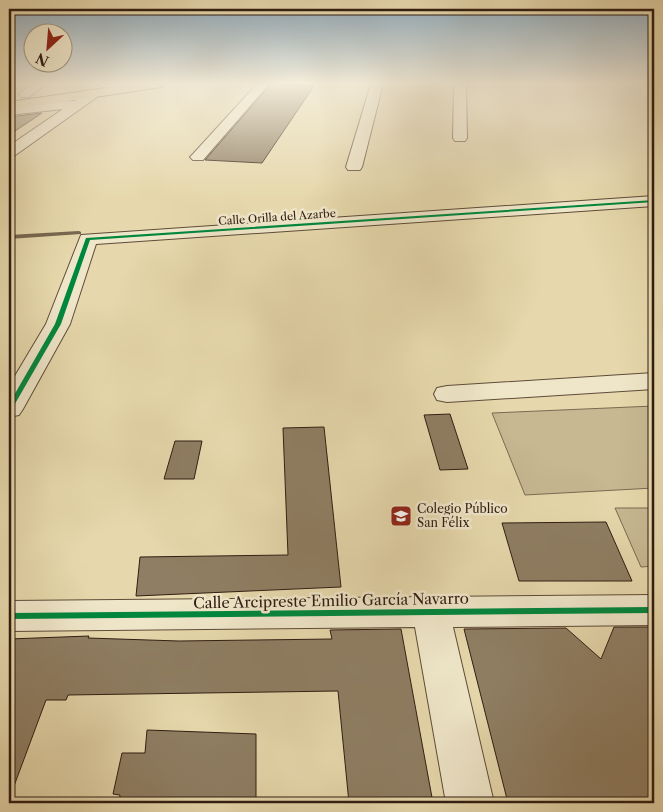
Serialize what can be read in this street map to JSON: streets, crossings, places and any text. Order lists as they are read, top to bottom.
{
  "streets": {
    "street": ["Calle Orilla del Azarbe", "Calle Arcipreste Emilio García Navarro"]
  },
  "places": {
    "school or university": ["Colegio Público San Félix"]
  },
  "north": "bottom left"
}
